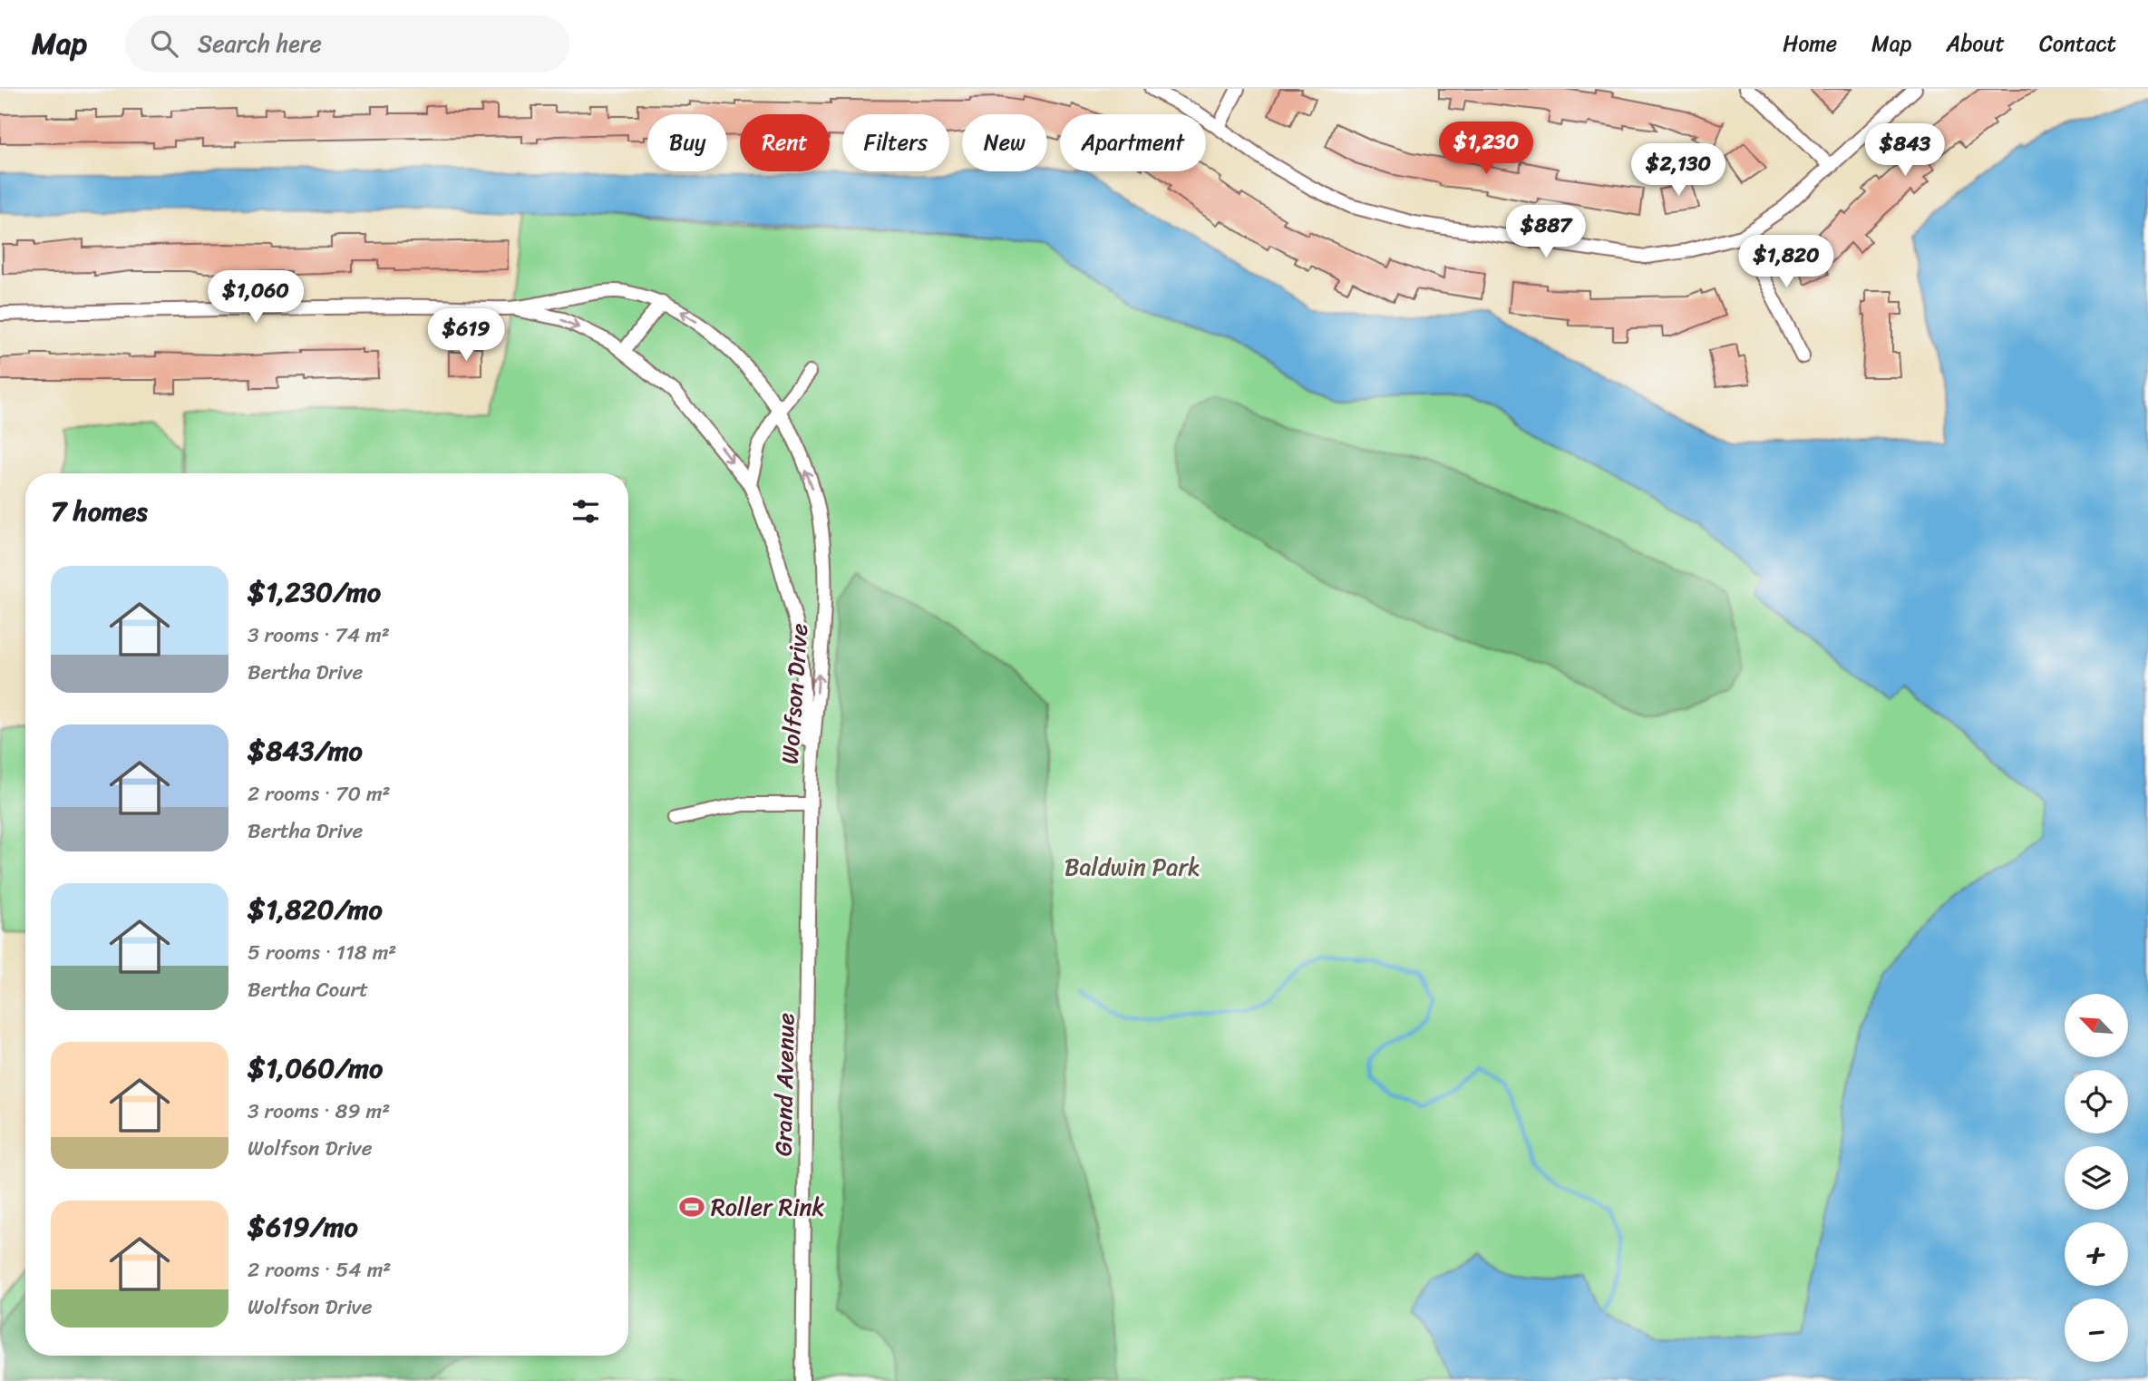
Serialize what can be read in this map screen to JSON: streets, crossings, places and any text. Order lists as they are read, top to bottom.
{
  "streets": {
    "street": ["Wolfson Drive", "Grand Avenue"]
  },
  "crossings": [
    ["Wolfson Drive", "Grand Avenue"]
  ],
  "parks": ["Baldwin Park"],
  "places": {
    "sports": ["Roller Rink"]
  },
  "north": "top left",
  "page": {
    "header": "Map",
    "search": "Search here",
    "nav": [
      "Home",
      "Map",
      "About",
      "Contact"
    ],
    "chip": [
      "Buy",
      "Rent",
      "Filters",
      "New",
      "Apartment"
    ],
    "price": [
      "$1,230",
      "$843",
      "$2,130",
      "$887",
      "$1,820",
      "$1,060",
      "$619"
    ],
    "heading": "7 homes",
    "list": [
      {
        "name": "$1,230/mo",
        "note": "3 rooms · 74 m² · Bertha Drive"
      },
      {
        "name": "$843/mo",
        "note": "2 rooms · 70 m² · Bertha Drive"
      },
      {
        "name": "$1,820/mo",
        "note": "5 rooms · 118 m² · Bertha Court"
      },
      {
        "name": "$1,060/mo",
        "note": "3 rooms · 89 m² · Wolfson Drive"
      },
      {
        "name": "$619/mo",
        "note": "2 rooms · 54 m² · Wolfson Drive"
      }
    ],
    "map_buttons": ["+", "−"]
  }
}
